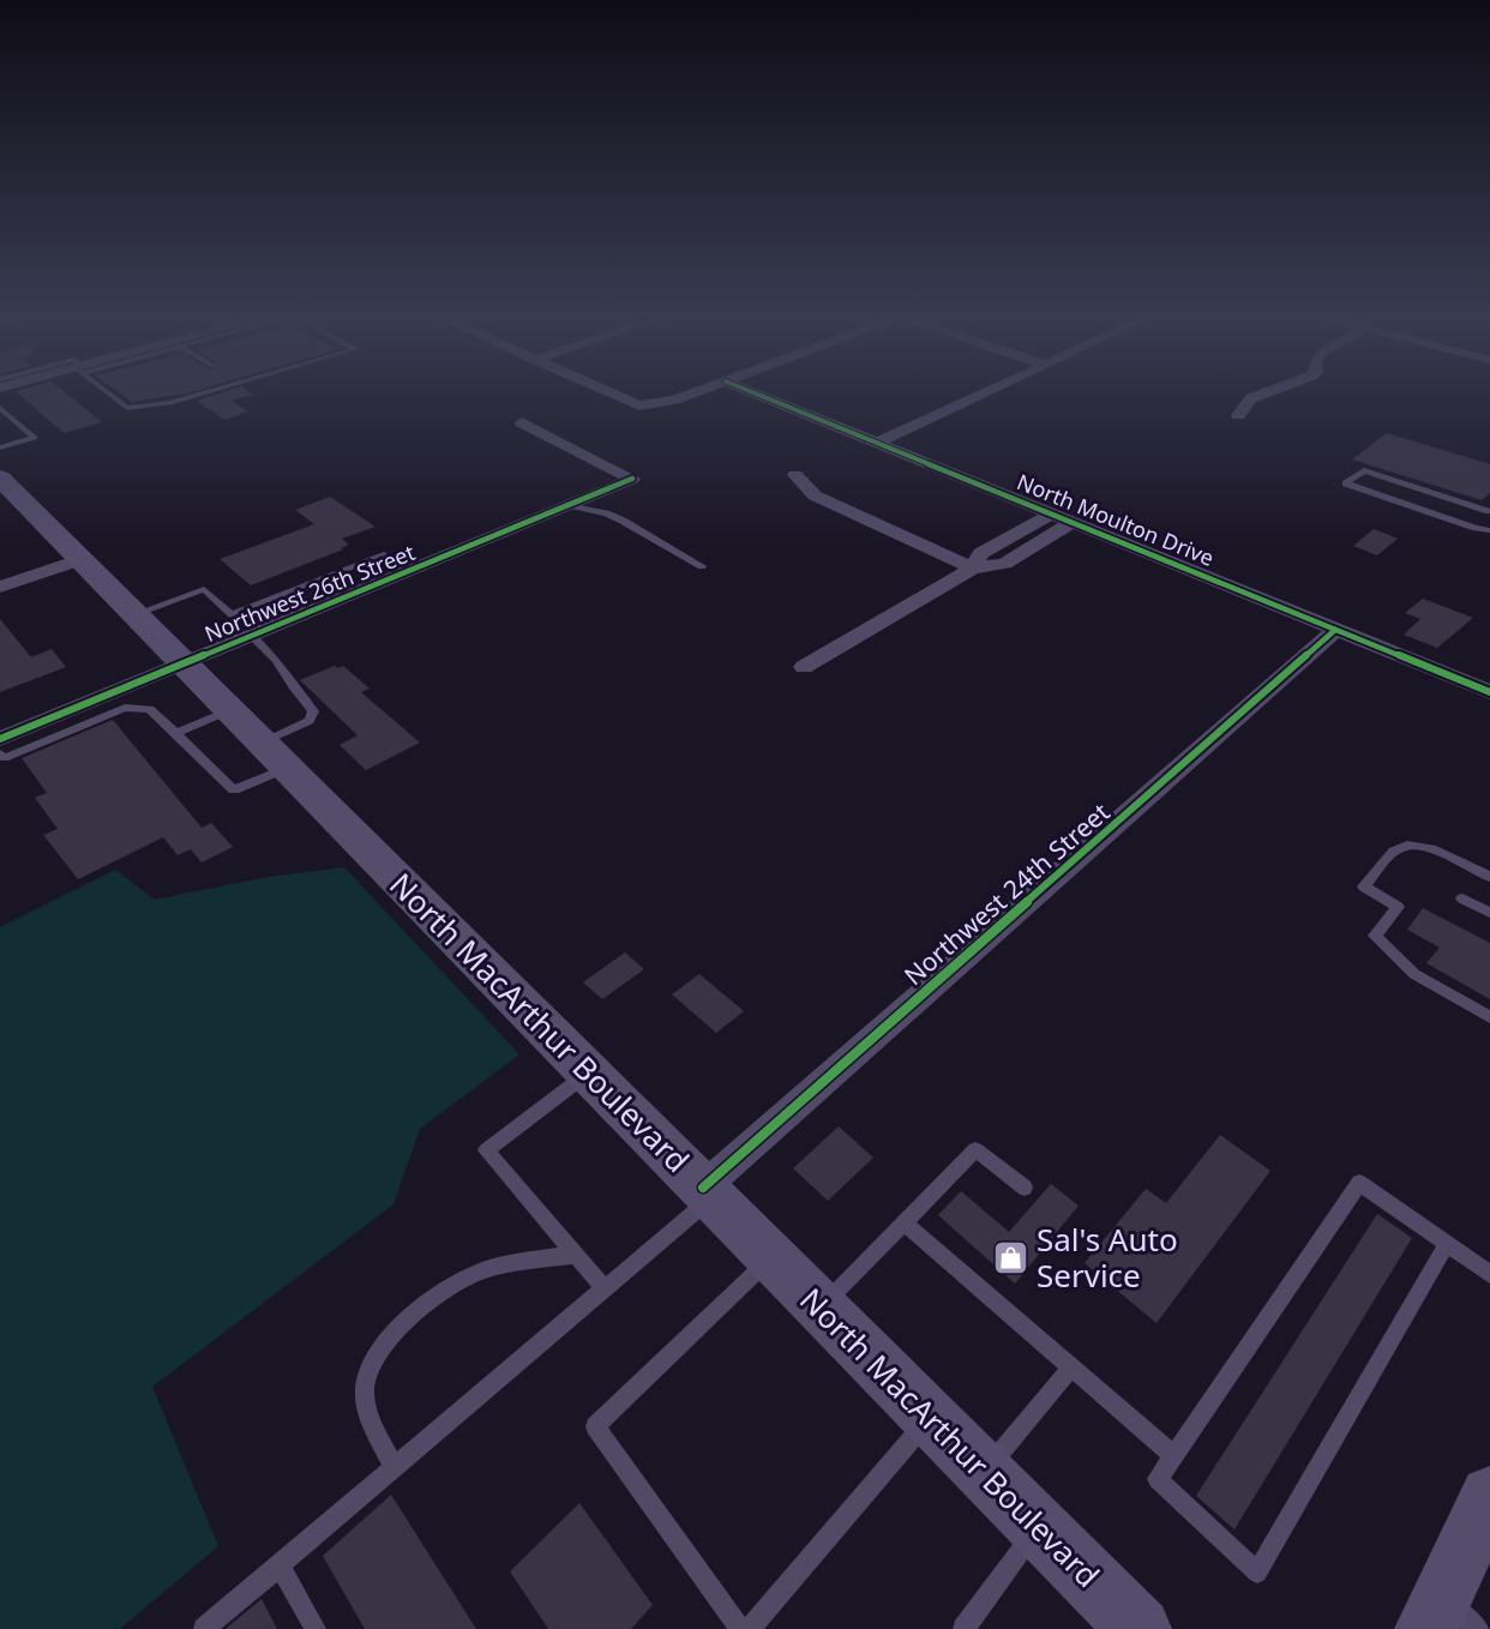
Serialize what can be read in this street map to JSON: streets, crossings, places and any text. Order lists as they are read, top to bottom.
{
  "streets": {
    "main road": ["North MacArthur Boulevard"],
    "street": ["North Moulton Drive", "Northwest 26th Street", "Northwest 24th Street"]
  },
  "crossings": [
    ["North Moulton Drive", "Northwest 24th Street"],
    ["Northwest 26th Street", "North MacArthur Boulevard"],
    ["Northwest 24th Street", "North MacArthur Boulevard"]
  ],
  "places": {
    "shop": ["Sal's Auto Service"]
  }
}
